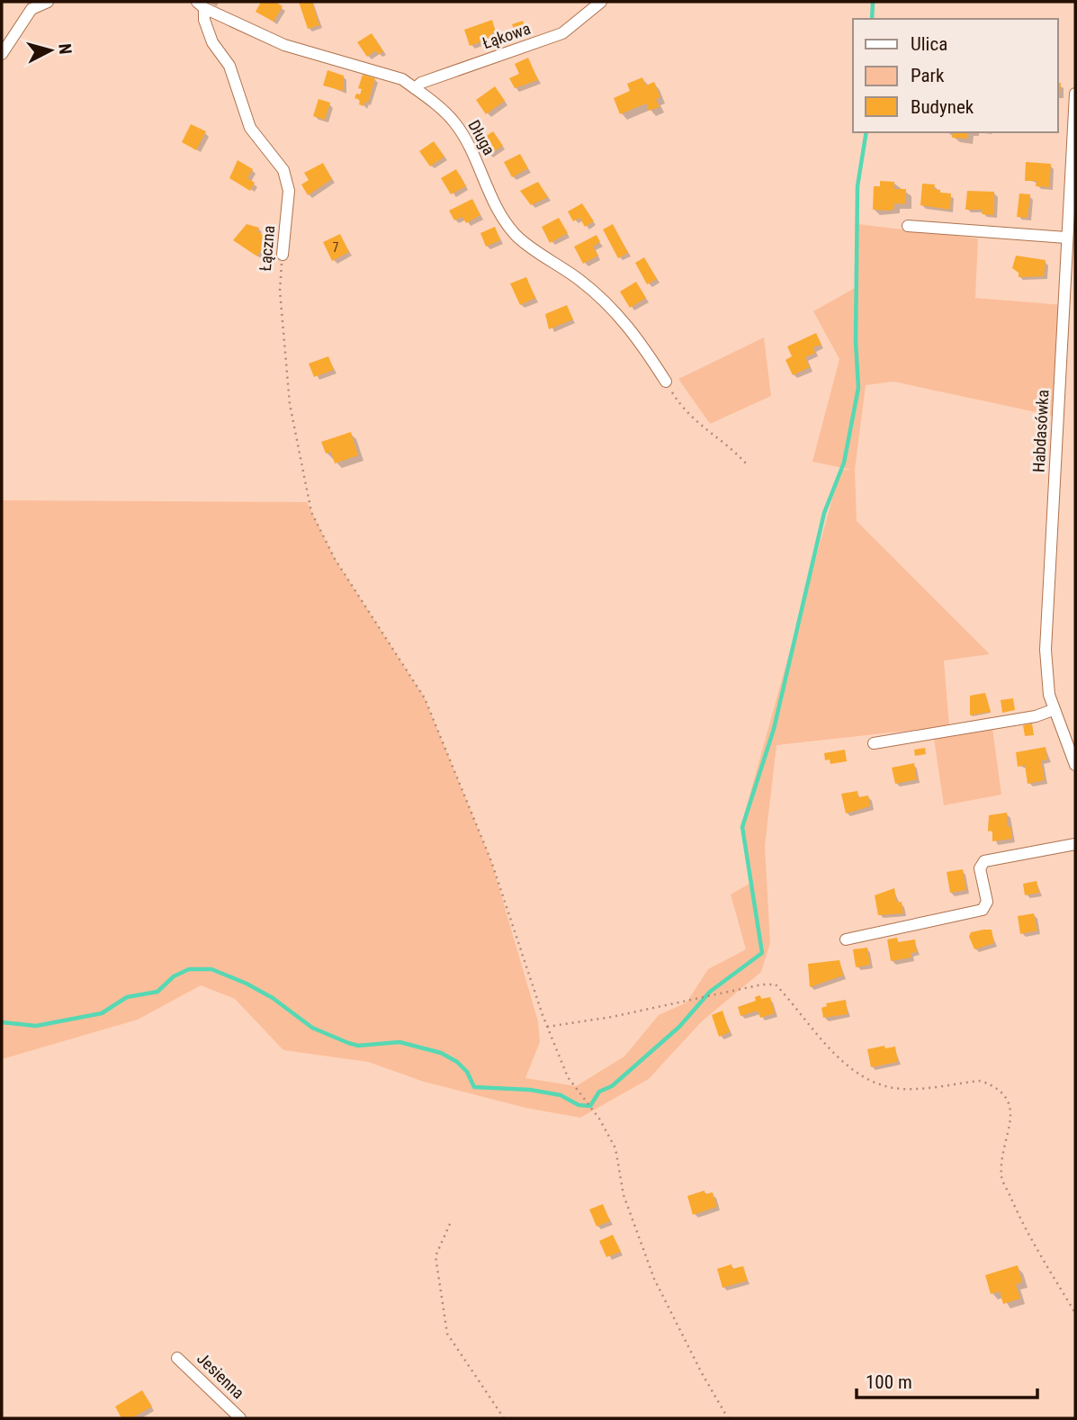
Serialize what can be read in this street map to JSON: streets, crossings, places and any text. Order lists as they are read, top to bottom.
{
  "streets": {
    "street": [
      "Łąkowa",
      "Długa",
      "Łączna",
      "Habdasówka",
      "Jesienna"
    ]
  },
  "crossings": [
    ["Łąkowa", "Długa"],
    ["Długa", "Łączna"]
  ],
  "house_numbers": ["7"],
  "legend": ["Ulica", "Park", "Budynek"],
  "scale_bar": "100 m",
  "north": "right"
}
